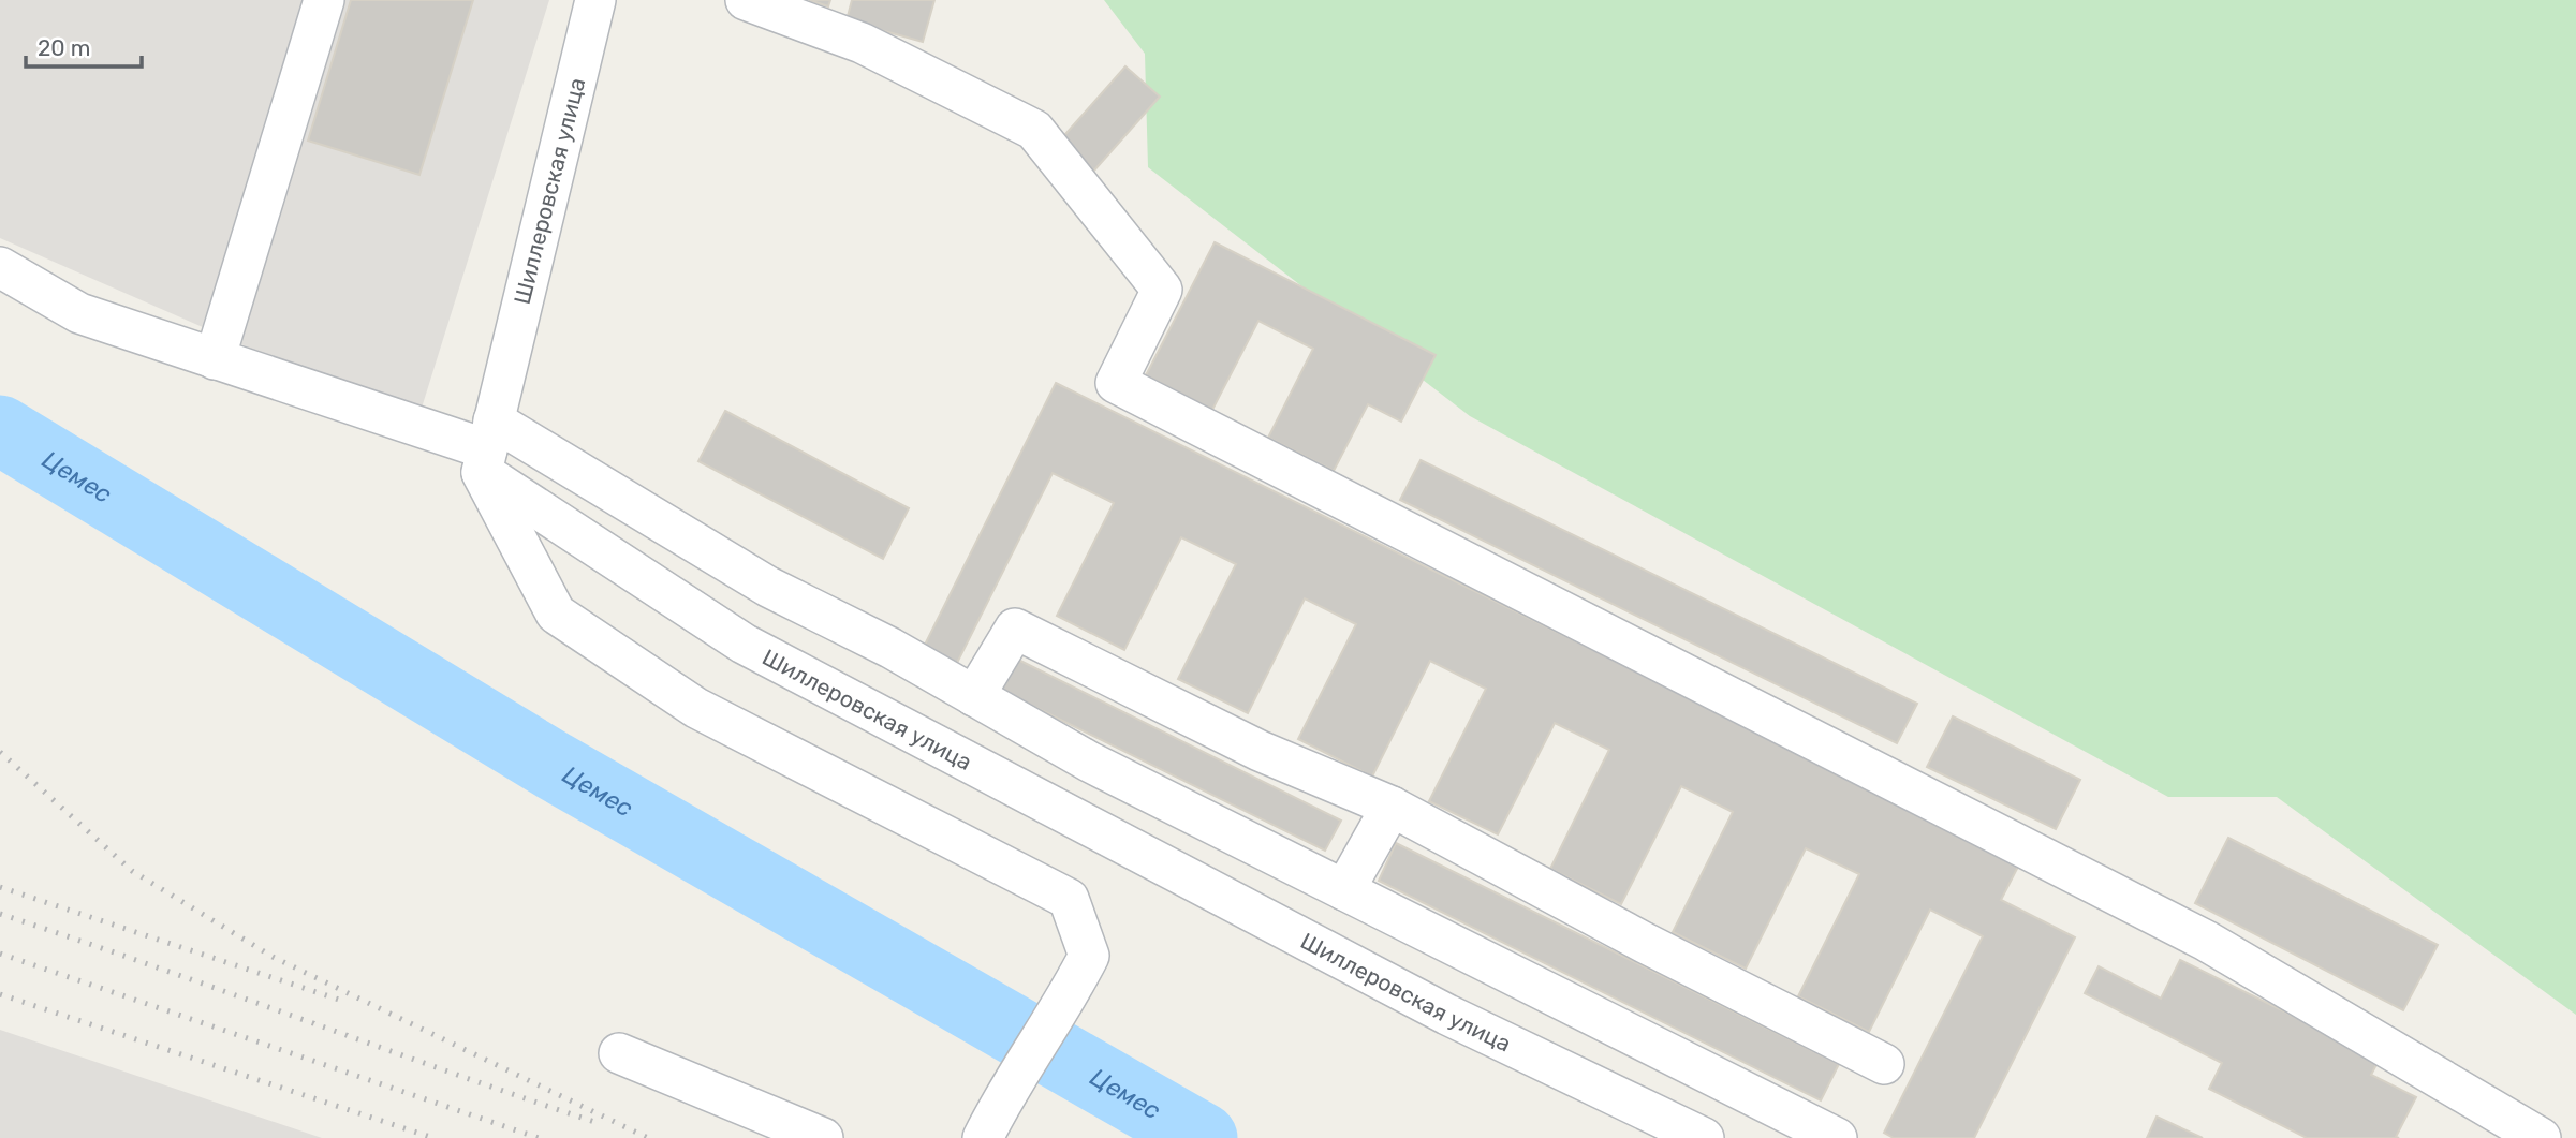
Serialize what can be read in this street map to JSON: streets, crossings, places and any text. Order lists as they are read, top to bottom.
{
  "streets": {
    "street": ["Шиллеровская улица"]
  },
  "water": ["Цемес"],
  "scale_bar": "20 m"
}
